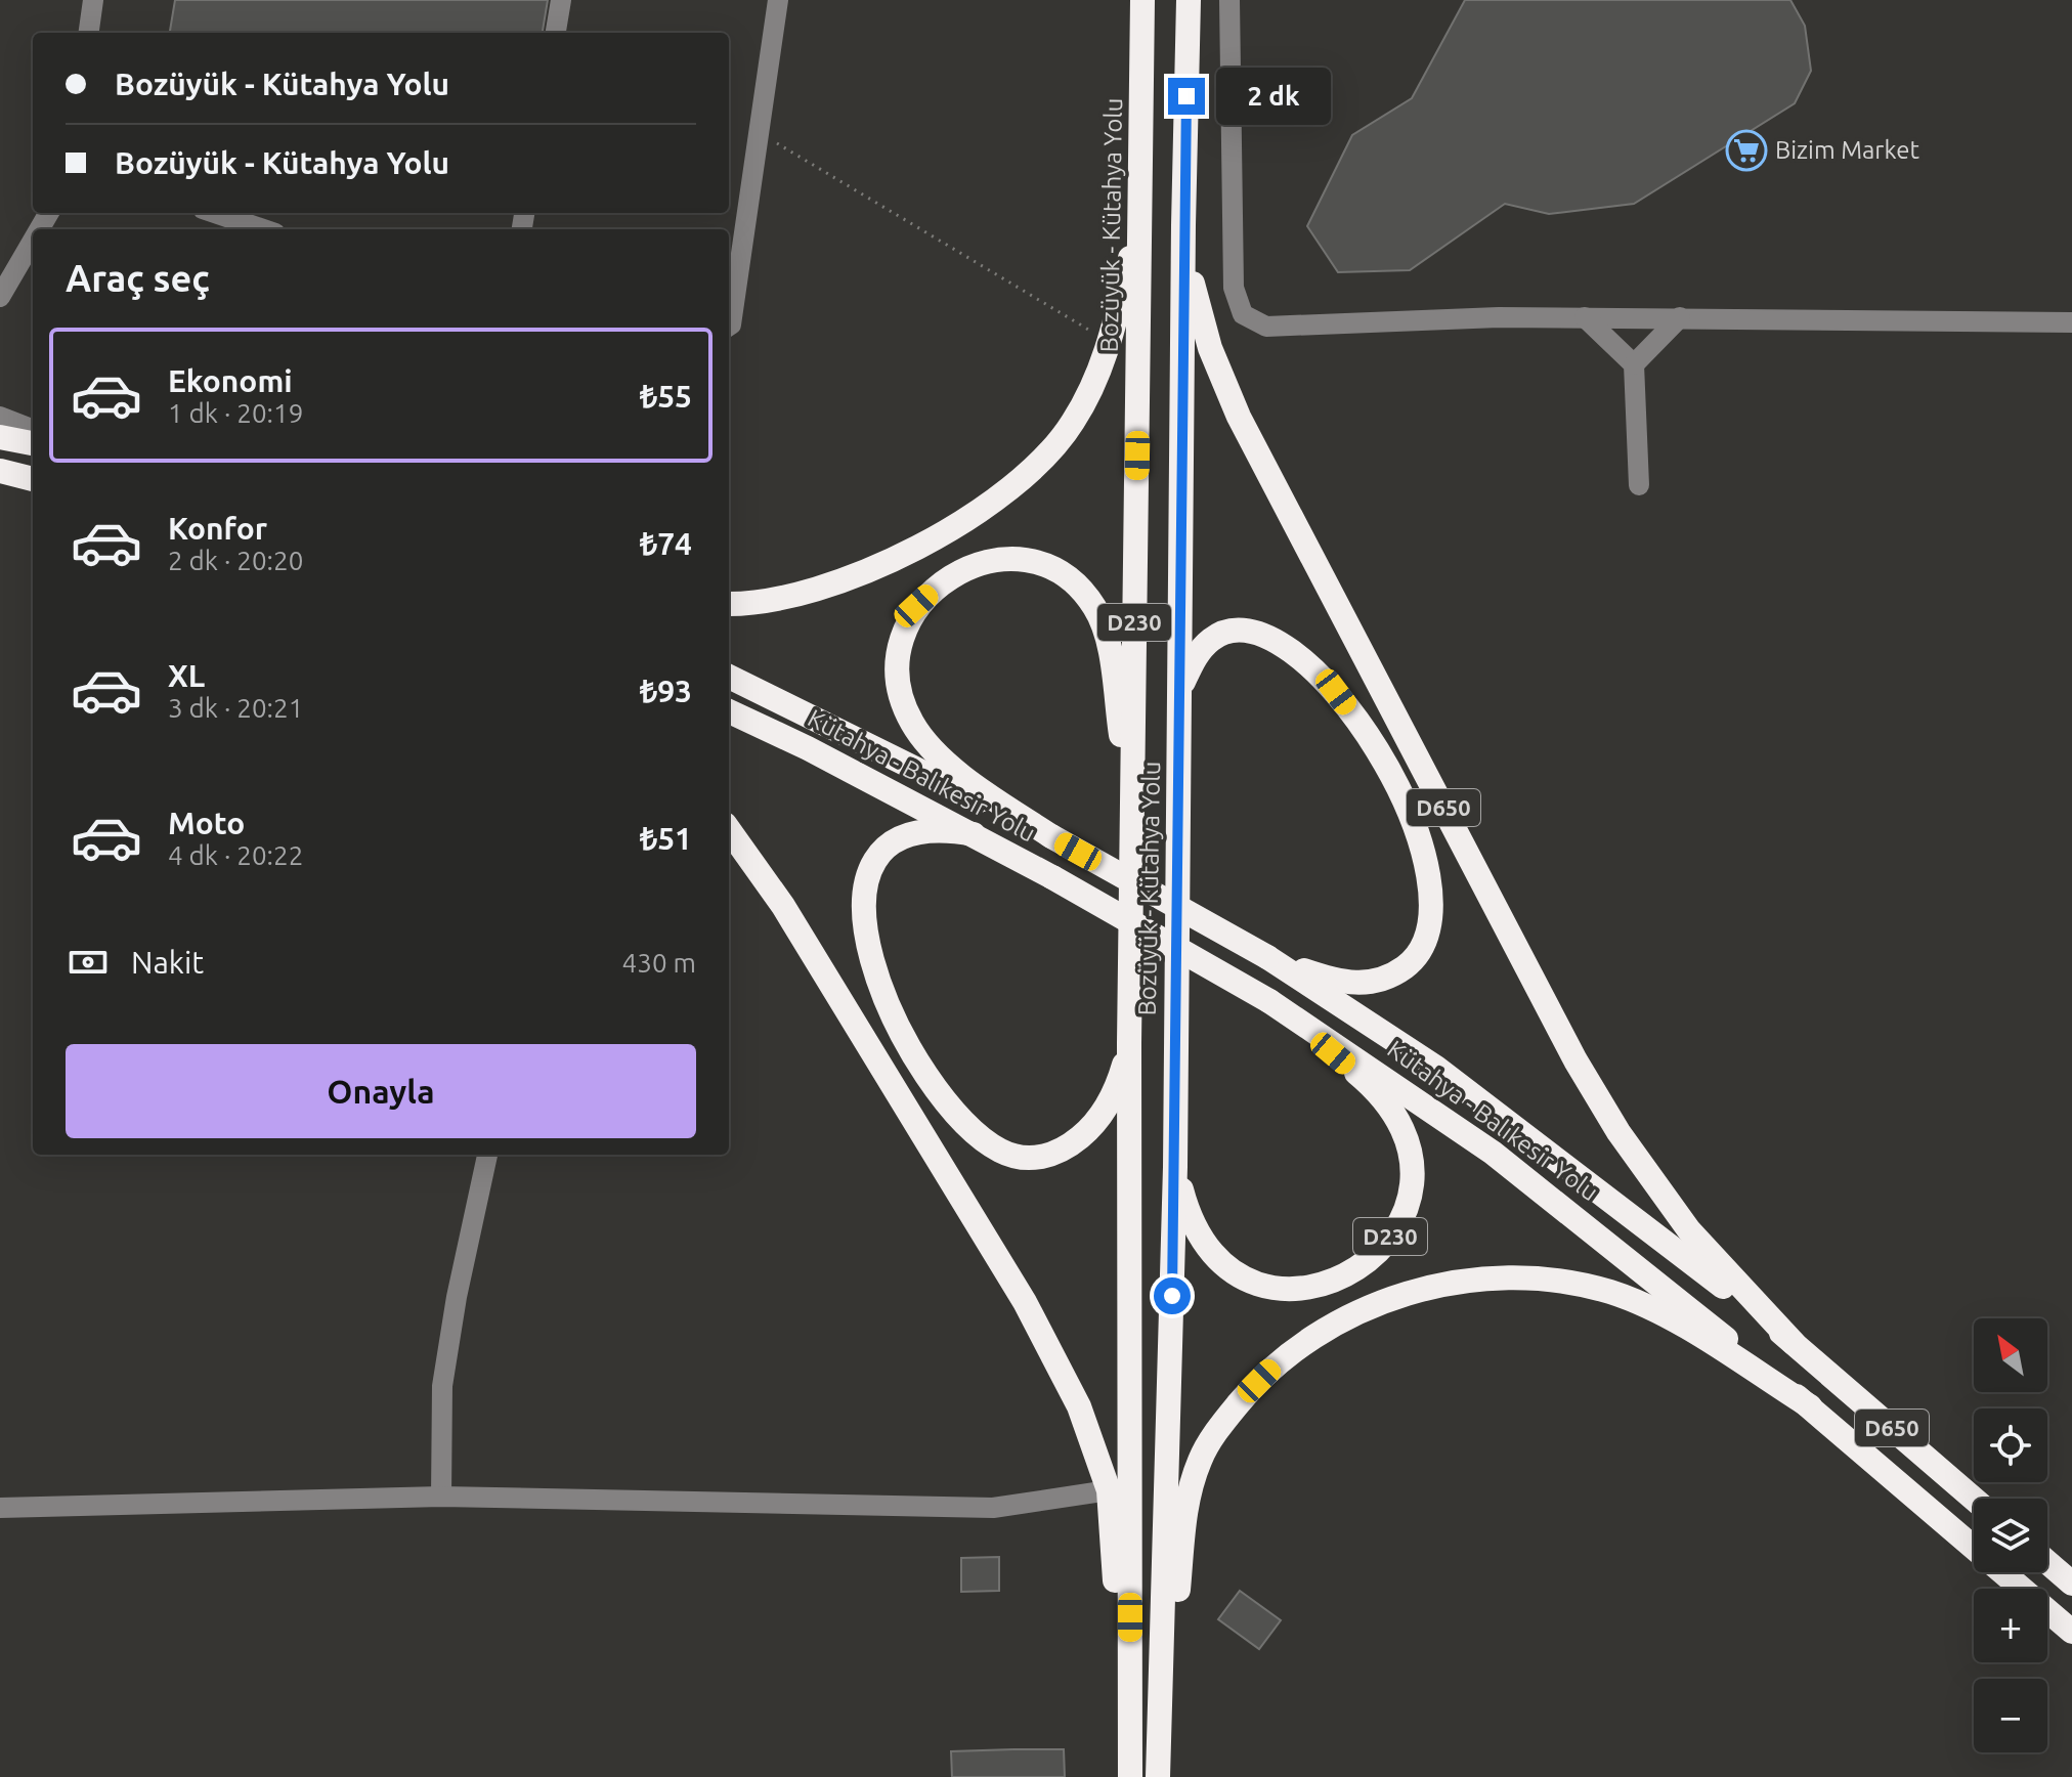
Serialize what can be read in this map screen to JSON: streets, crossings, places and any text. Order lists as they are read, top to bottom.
{
  "streets": {
    "highway": [
      "Bozüyük - Kütahya Yolu",
      "D230",
      "Kütahya - Balıkesir Yolu",
      "D650"
    ]
  },
  "crossings": [
    ["Bozüyük - Kütahya Yolu", "D230"],
    ["Bozüyük - Kütahya Yolu", "D650"],
    ["D230", "Kütahya - Balıkesir Yolu"],
    ["Kütahya - Balıkesir Yolu", "D650"]
  ],
  "places": {
    "supermarket": ["Bizim Market"]
  },
  "north": "top left",
  "page": {
    "banner": ["Bozüyük - Kütahya Yolu", "Bozüyük - Kütahya Yolu"],
    "bubble": "2 dk",
    "heading": "Araç seç",
    "list": [
      {
        "name": "Ekonomi",
        "note": "1 dk · 20:19",
        "value": "₺55"
      },
      {
        "name": "Konfor",
        "note": "2 dk · 20:20",
        "value": "₺74"
      },
      {
        "name": "XL",
        "note": "3 dk · 20:21",
        "value": "₺93"
      },
      {
        "name": "Moto",
        "note": "4 dk · 20:22",
        "value": "₺51"
      }
    ],
    "pay": ["Nakit", "430 m"],
    "buttons": "Onayla",
    "map_buttons": ["+", "−"]
  }
}
